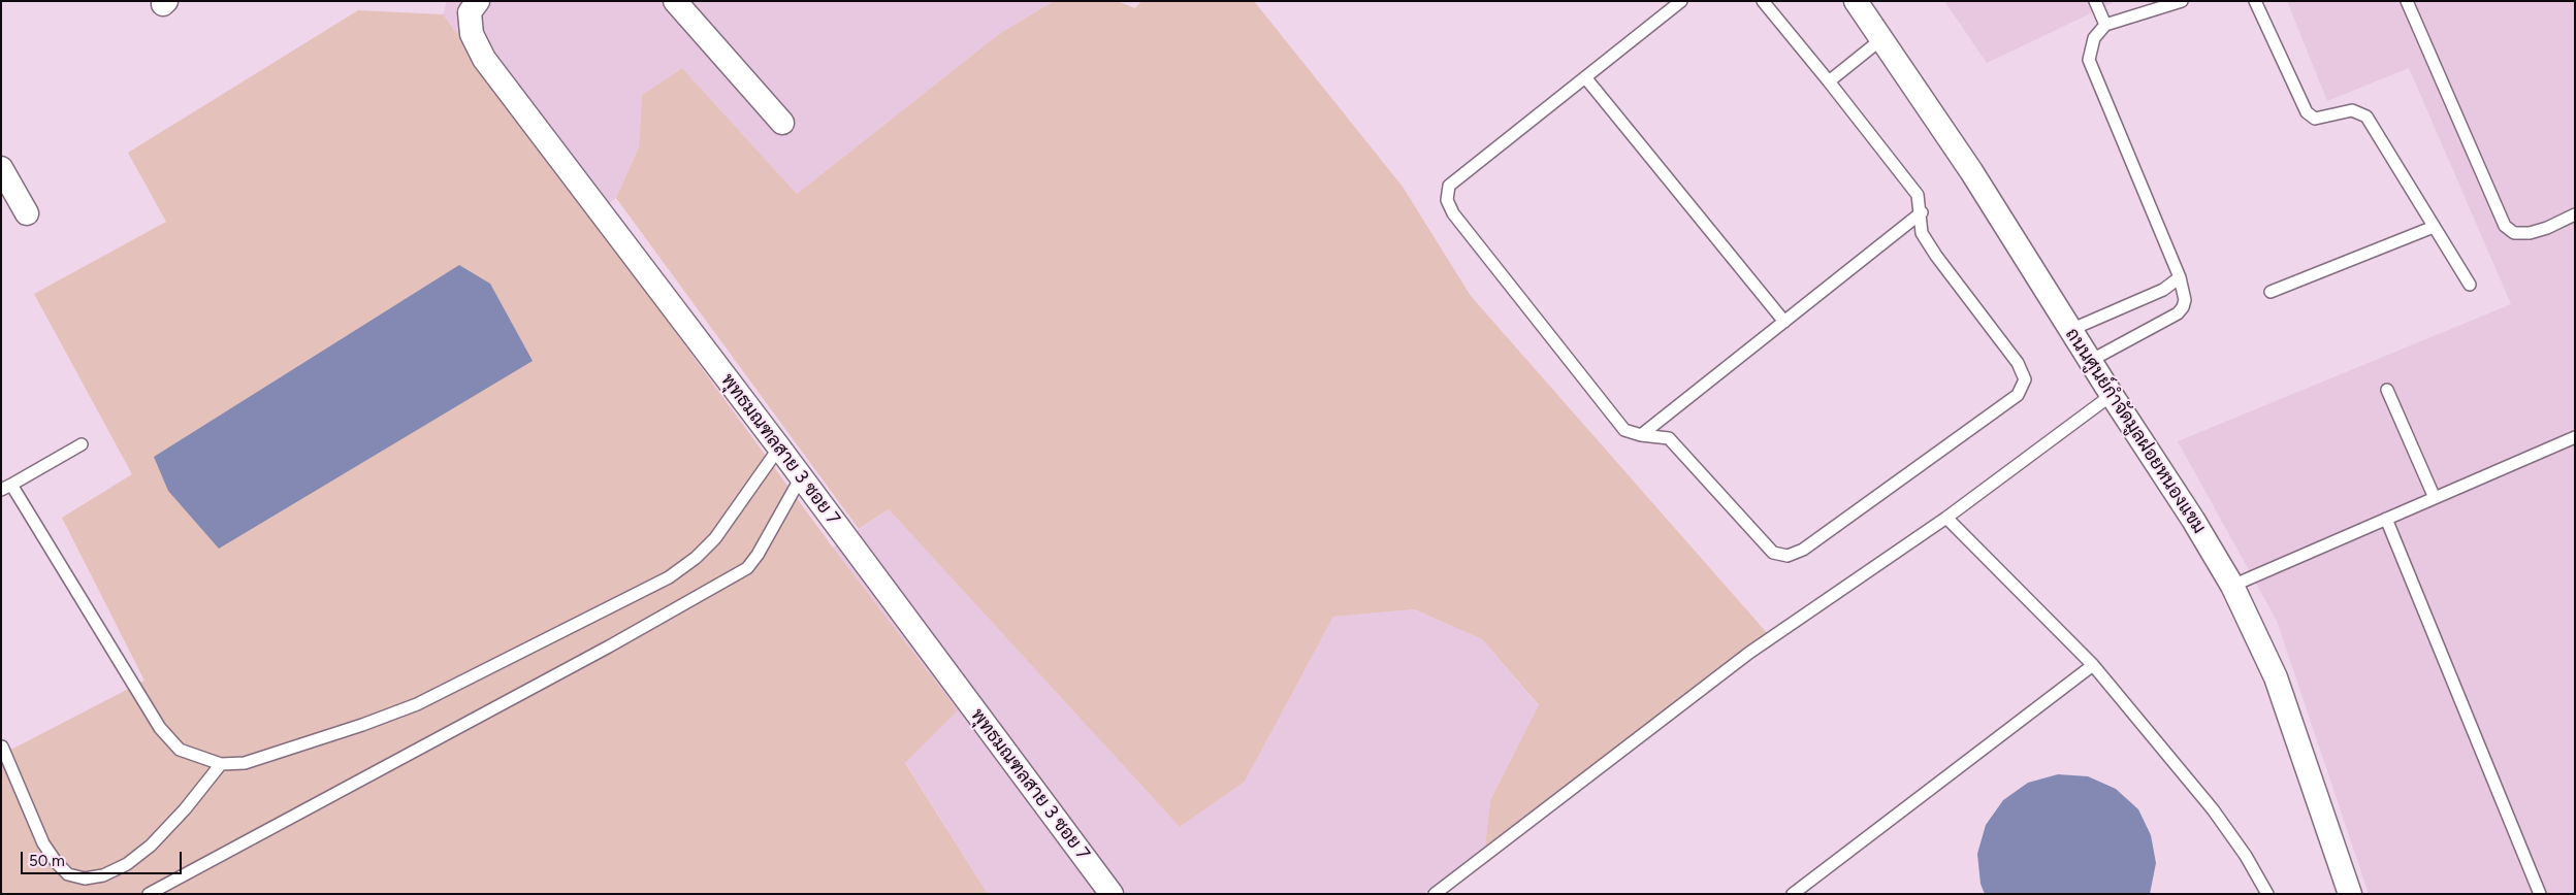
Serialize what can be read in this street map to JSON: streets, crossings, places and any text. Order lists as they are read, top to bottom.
{
  "streets": {
    "street": ["ถนนศูนย์กำจัดมูลฝอยหนองแขม", "พุทธมณฑลสาย 3 ซอย 7"]
  },
  "scale_bar": "50 m"
}
